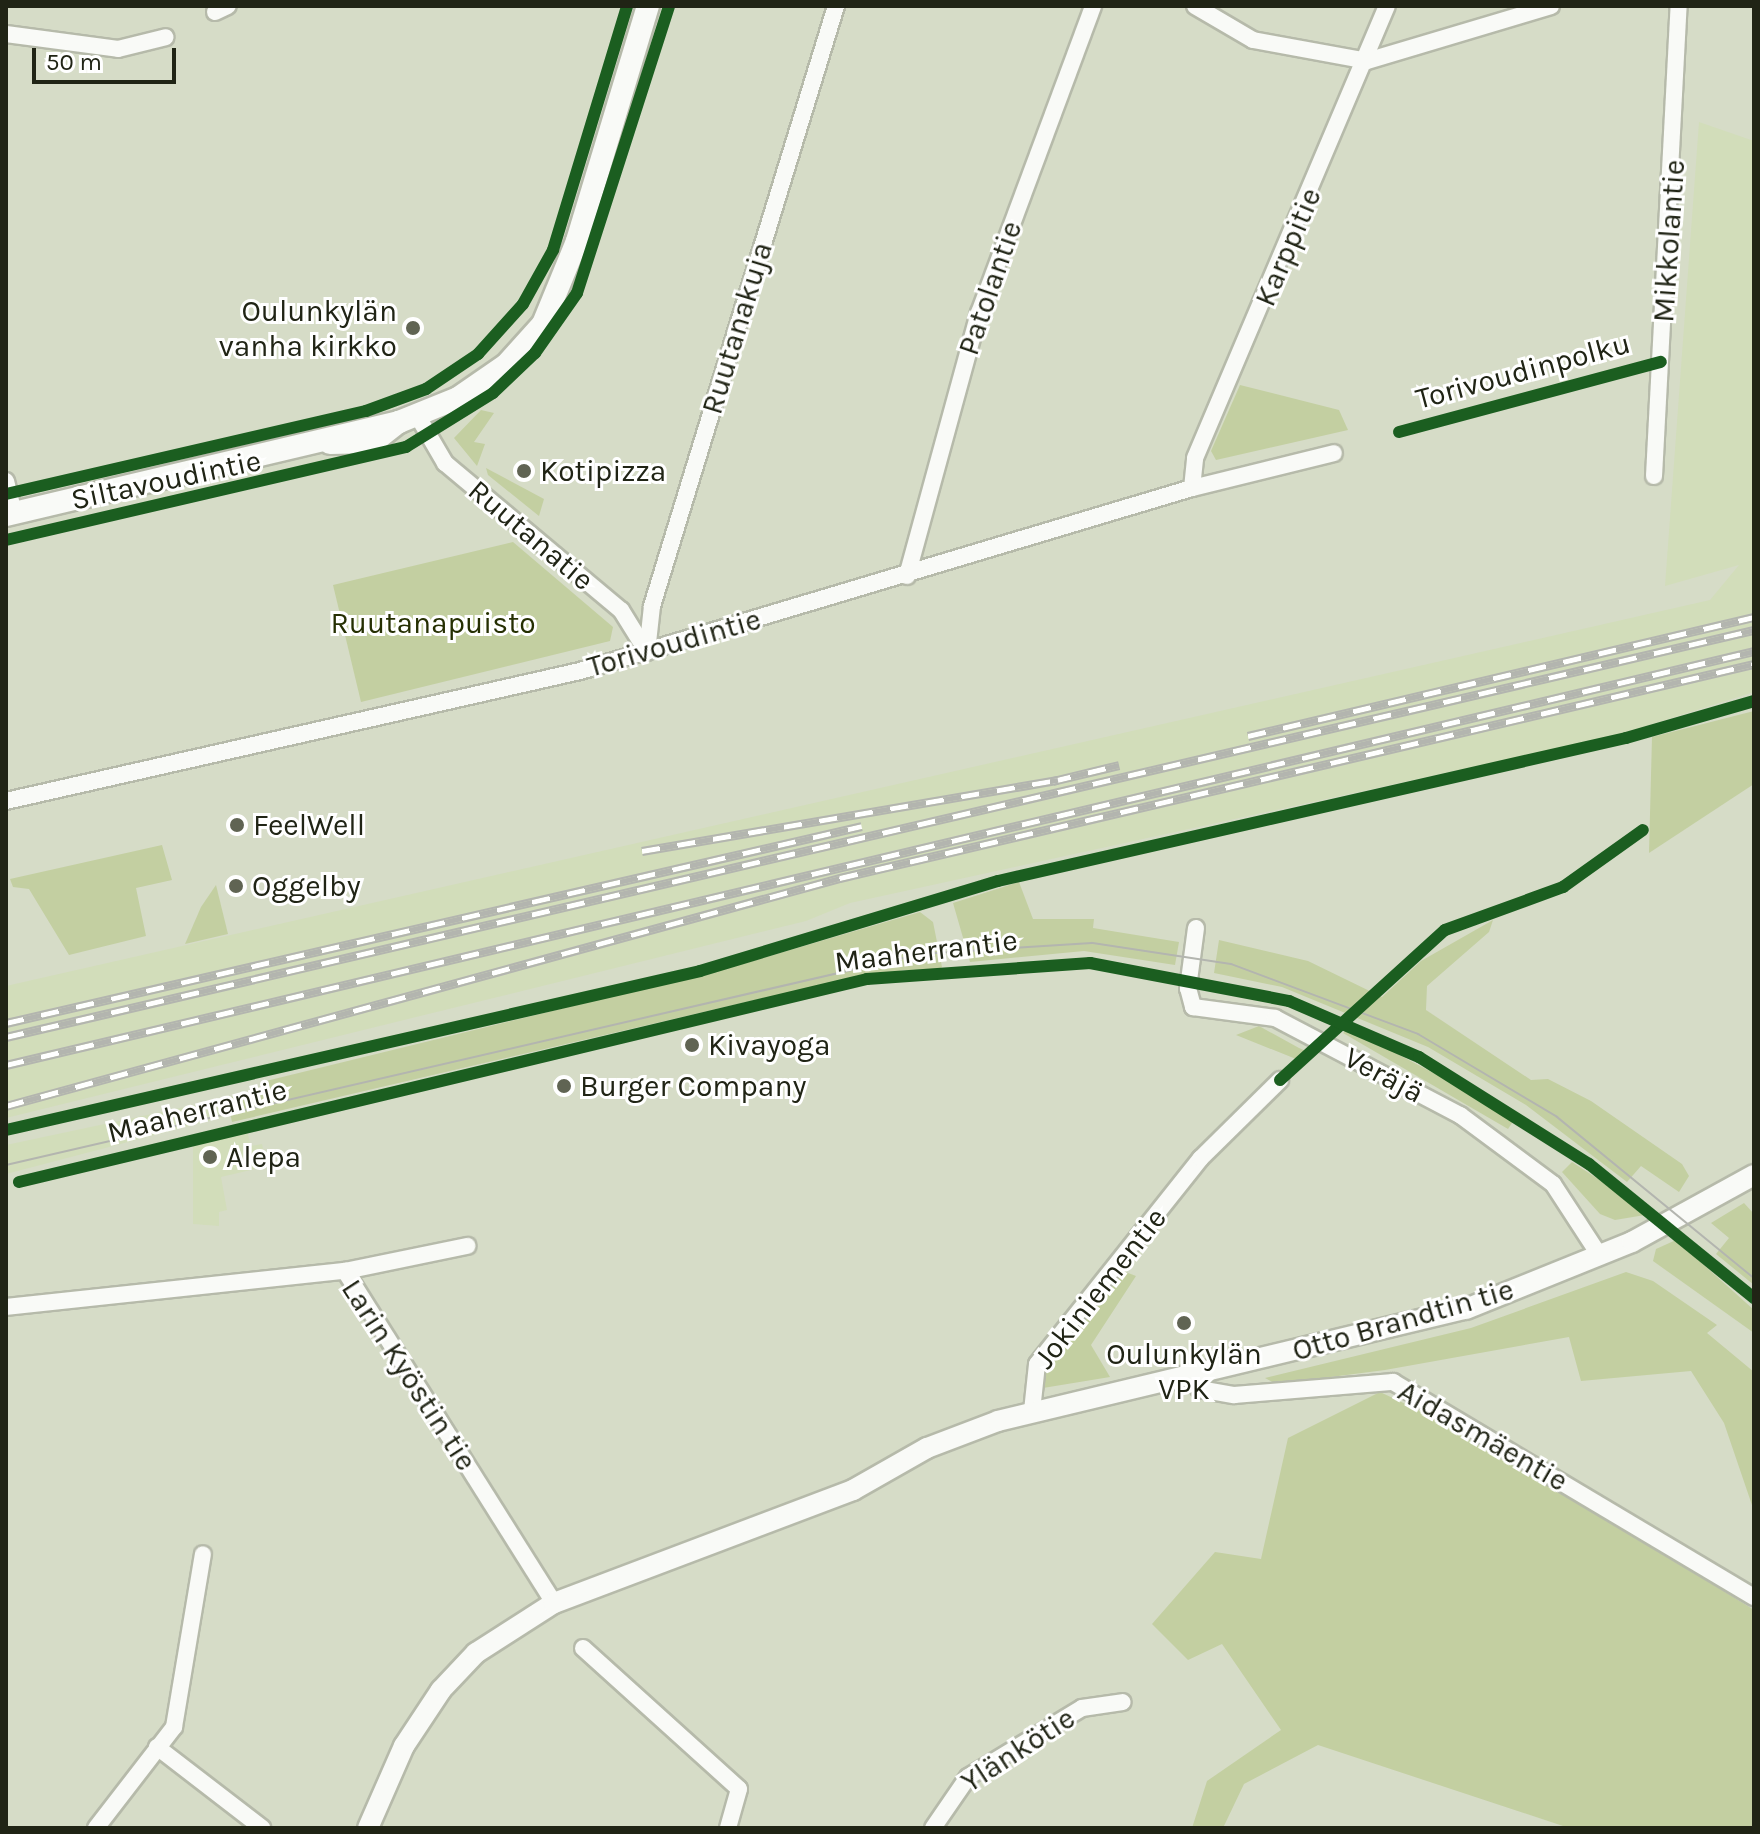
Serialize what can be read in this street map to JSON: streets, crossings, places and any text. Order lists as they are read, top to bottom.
{
  "streets": {
    "main road": ["Siltavoudintie"],
    "street": [
      "Mikkolantie",
      "Karppitie",
      "Patolantie",
      "Ruutanakuja",
      "Ruutanatie",
      "Torivoudintie",
      "Veräjä",
      "Jokiniementie",
      "Otto Brandtin tie",
      "Larin Kyöstin tie",
      "Aidasmäentie",
      "Ylänkötie"
    ],
    "cycle path": ["Torivoudinpolku", "Maaherrantie"]
  },
  "crossings": [
    ["Karppitie", "Torivoudintie"],
    ["Patolantie", "Torivoudintie"],
    ["Ruutanakuja", "Ruutanatie"],
    ["Ruutanakuja", "Torivoudintie"],
    ["Siltavoudintie", "Ruutanatie"],
    ["Ruutanatie", "Torivoudintie"],
    ["Veräjä", "Otto Brandtin tie"],
    ["Jokiniementie", "Otto Brandtin tie"],
    ["Jokiniementie", "Larin Kyöstin tie"],
    ["Otto Brandtin tie", "Aidasmäentie"]
  ],
  "parks": ["Ruutanapuisto"],
  "places": [
    "Oulunkylän vanha kirkko",
    "Kotipizza",
    "FeelWell",
    "Oggelby",
    "Kivayoga",
    "Burger Company",
    "Alepa",
    "Oulunkylän VPK"
  ],
  "scale_bar": "50 m"
}
